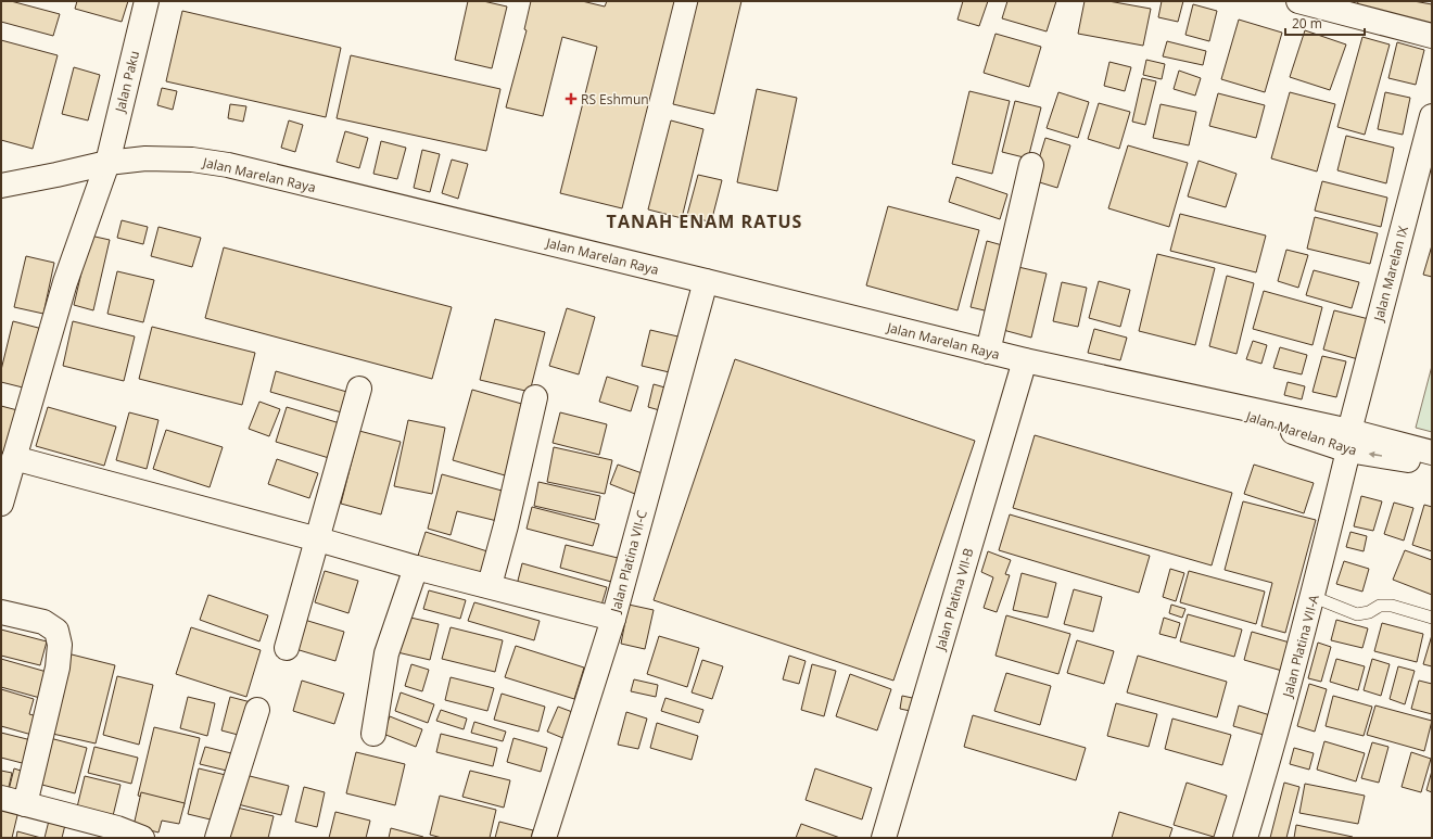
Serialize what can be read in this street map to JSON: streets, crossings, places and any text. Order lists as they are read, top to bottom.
{
  "streets": {
    "street": [
      "Jalan Paku",
      "Jalan Marelan Raya",
      "Jalan Marelan IX",
      "Jalan Platina VII-C",
      "Jalan Platina VII-B",
      "Jalan Platina VII-A"
    ]
  },
  "crossings": [
    ["Jalan Paku", "Jalan Marelan Raya"],
    ["Jalan Marelan Raya", "Jalan Marelan IX"],
    ["Jalan Marelan Raya", "Jalan Platina VII-C"],
    ["Jalan Marelan Raya", "Jalan Platina VII-B"],
    ["Jalan Marelan Raya", "Jalan Platina VII-A"],
    ["Jalan Marelan IX", "Jalan Platina VII-A"]
  ],
  "districts": ["TANAH ENAM RATUS"],
  "places": {
    "health": ["RS Eshmun"]
  },
  "scale_bar": "20 m"
}
